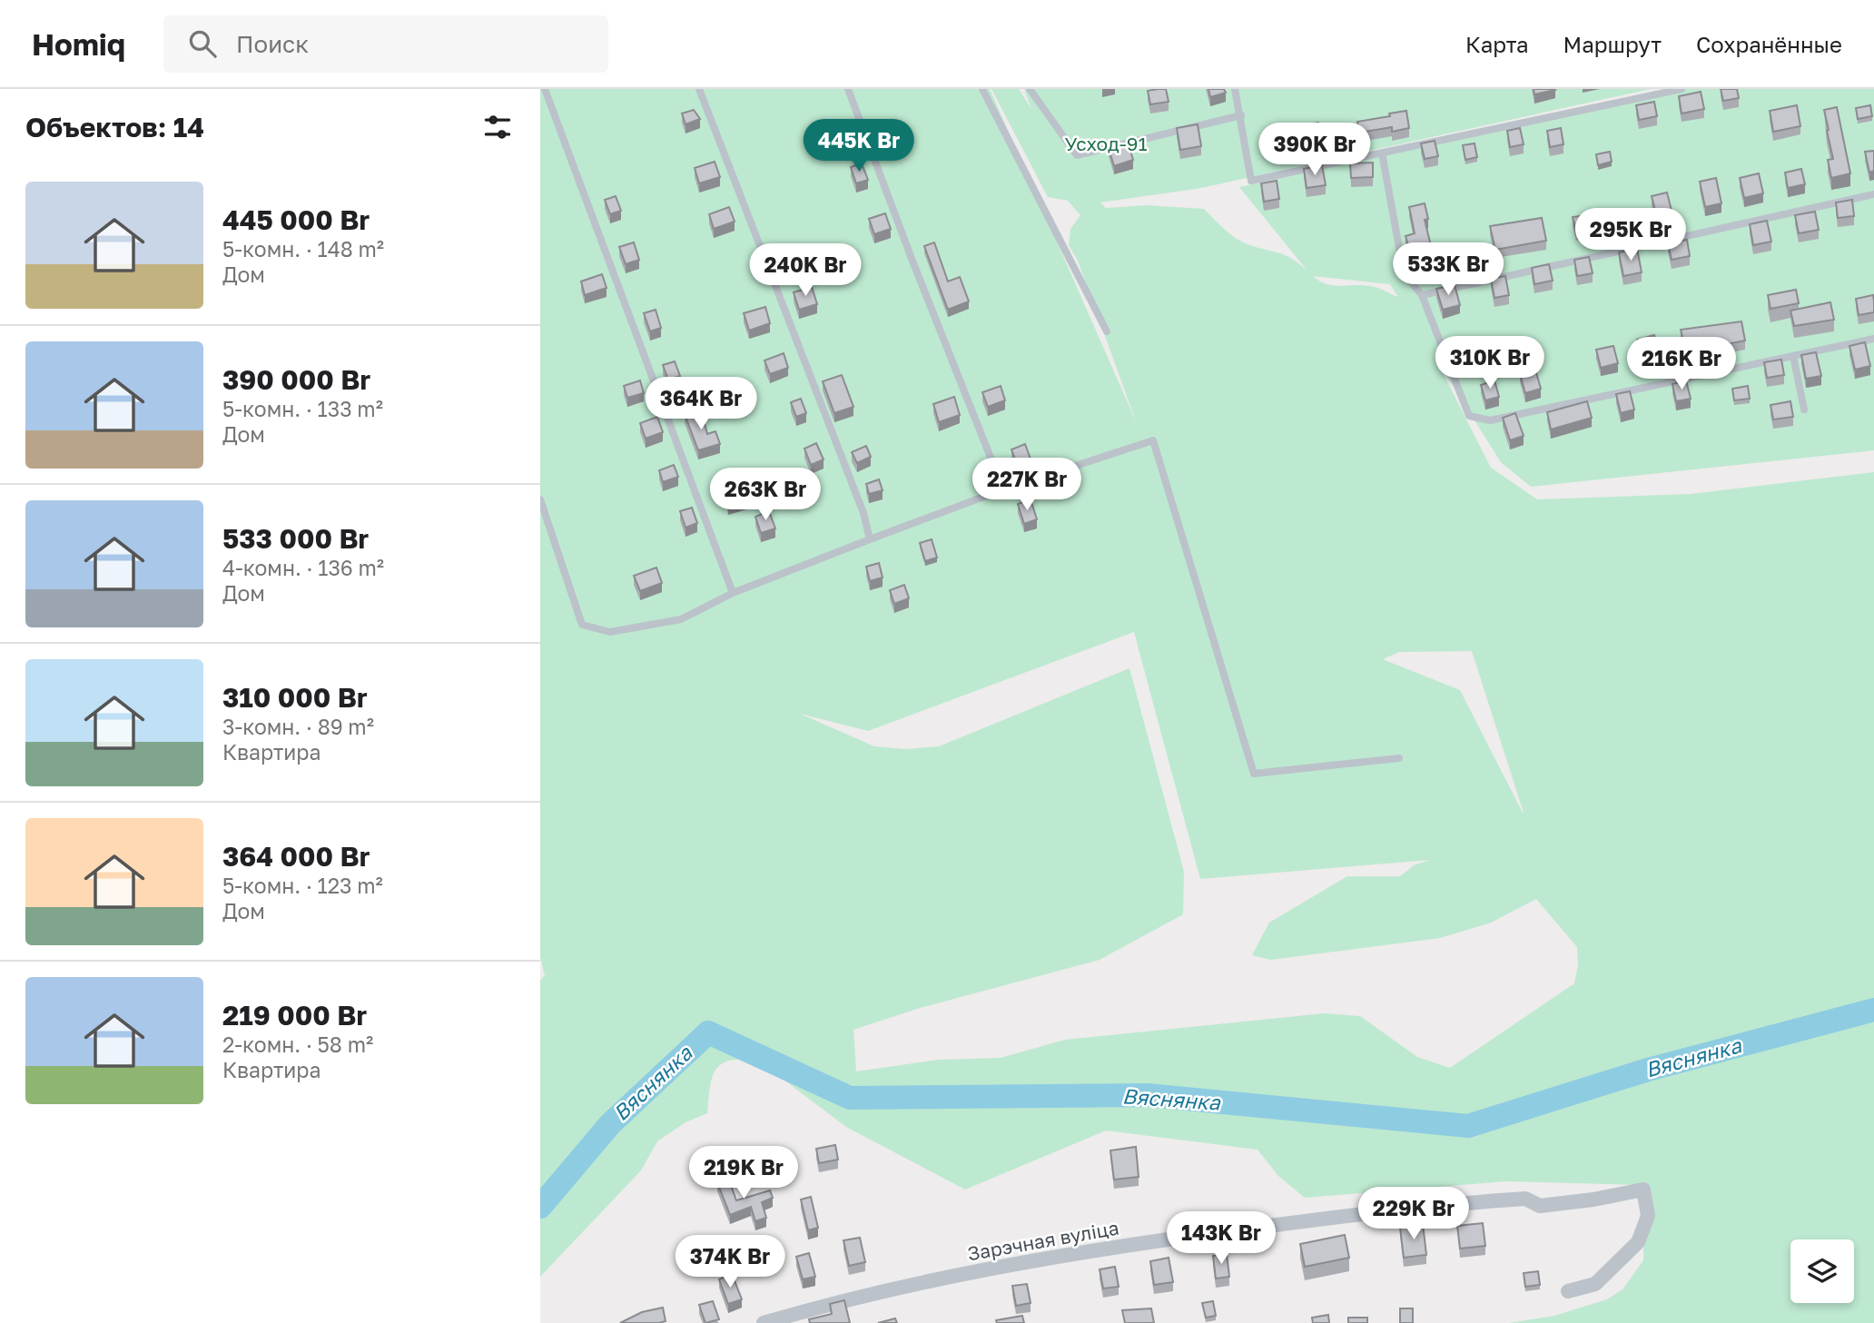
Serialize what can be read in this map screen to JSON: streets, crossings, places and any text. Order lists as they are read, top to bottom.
{
  "streets": {
    "street": ["Зарэчная вуліца"]
  },
  "water": ["Вяснянка"],
  "parks": ["Усход-91"],
  "page": {
    "header": "Homiq",
    "search": "Поиск",
    "nav": ["Карта", "Маршрут", "Сохранённые"],
    "heading": "Объектов: 14",
    "price": [
      "445K Br",
      "390K Br",
      "295K Br",
      "533K Br",
      "240K Br",
      "310K Br",
      "216K Br",
      "364K Br",
      "227K Br",
      "263K Br",
      "219K Br",
      "229K Br",
      "143K Br",
      "374K Br"
    ],
    "list": [
      {
        "name": "445 000 Br",
        "note": "5-комн. · 148 m² · Дом"
      },
      {
        "name": "390 000 Br",
        "note": "5-комн. · 133 m² · Дом"
      },
      {
        "name": "533 000 Br",
        "note": "4-комн. · 136 m² · Дом"
      },
      {
        "name": "310 000 Br",
        "note": "3-комн. · 89 m² · Квартира"
      },
      {
        "name": "364 000 Br",
        "note": "5-комн. · 123 m² · Дом"
      },
      {
        "name": "219 000 Br",
        "note": "2-комн. · 58 m² · Квартира"
      }
    ]
  }
}
